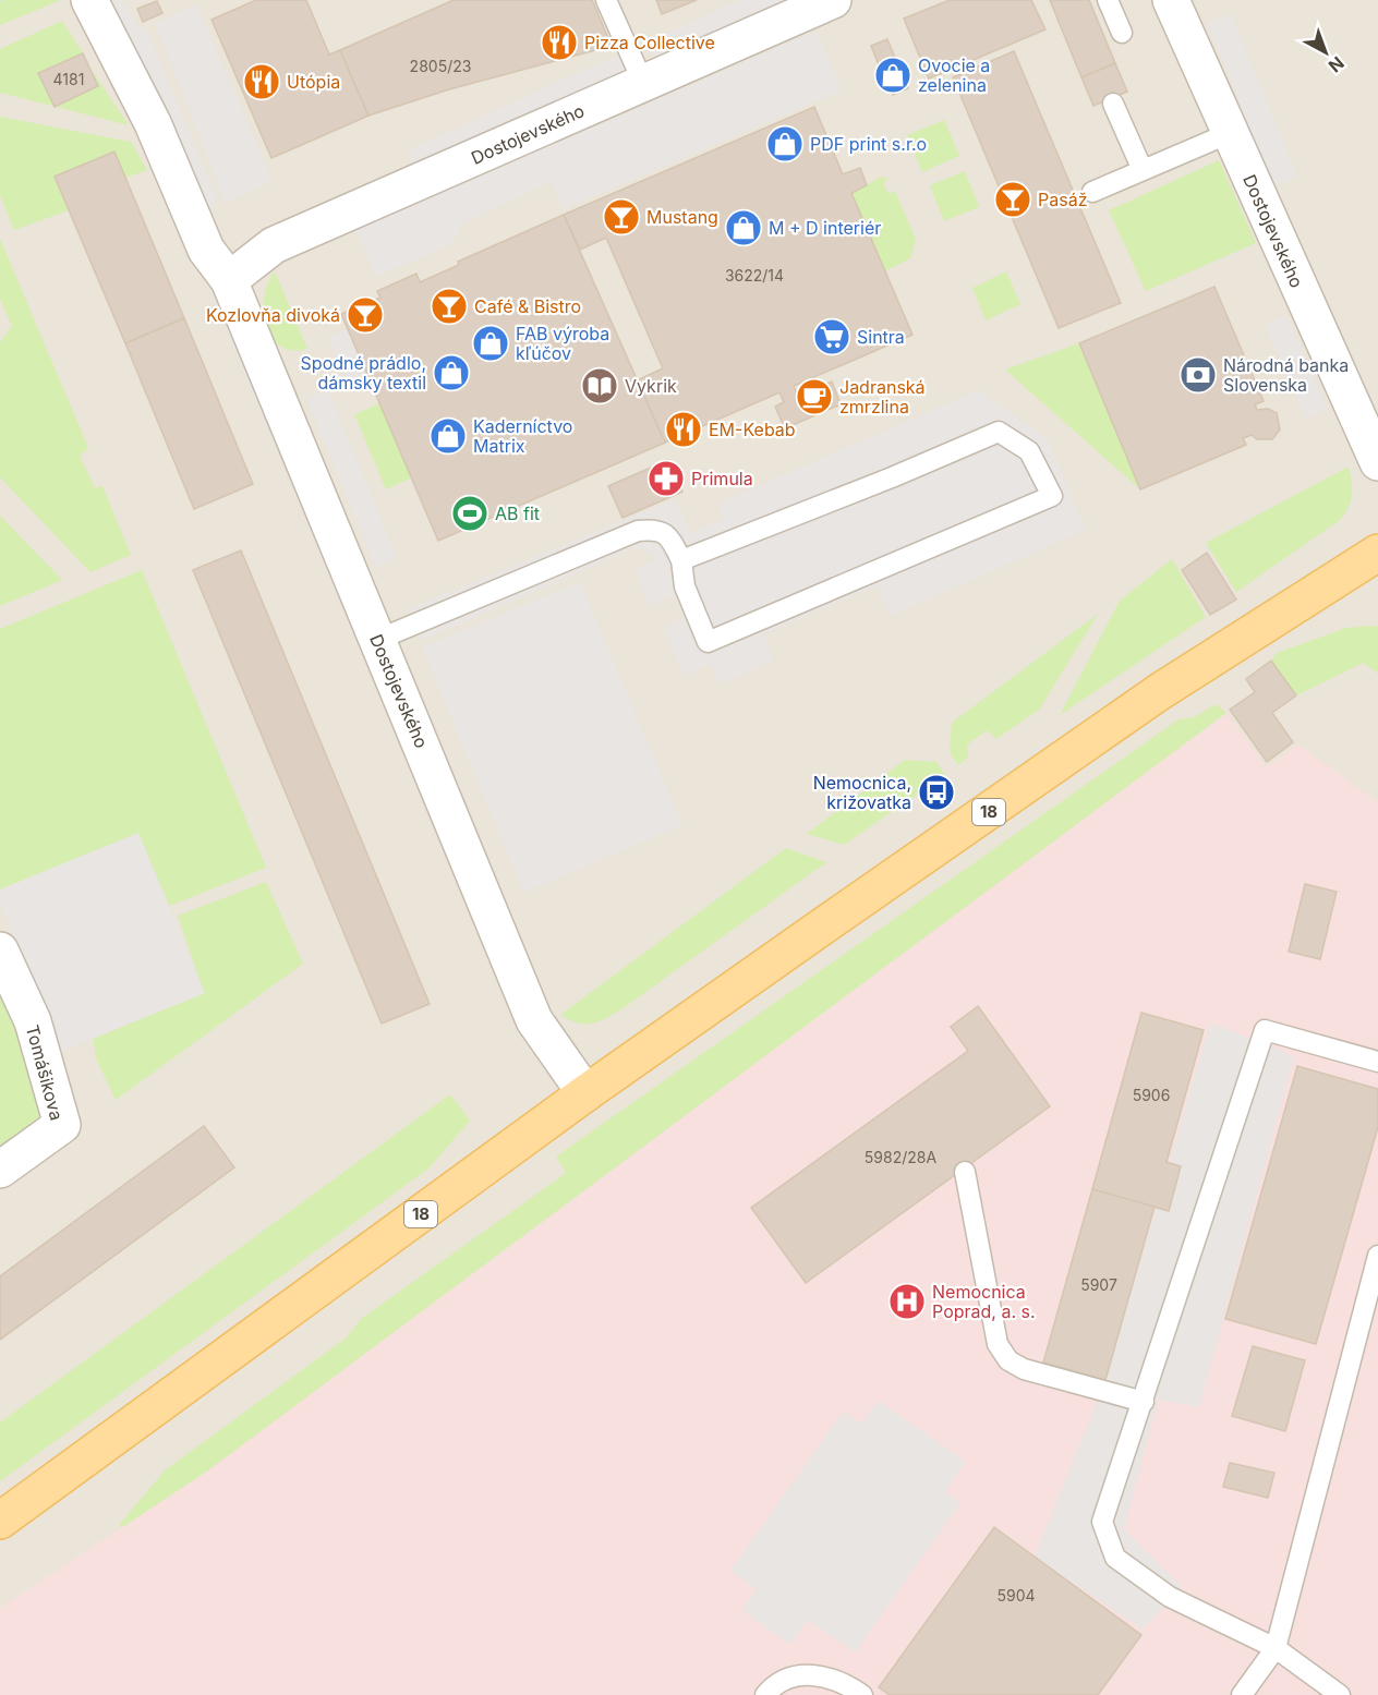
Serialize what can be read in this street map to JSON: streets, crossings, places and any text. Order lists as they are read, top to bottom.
{
  "streets": {
    "main road": ["18"],
    "street": ["Dostojevského", "Tomášikova"]
  },
  "crossings": [
    ["Dostojevského", "18"]
  ],
  "places": {
    "restaurant": ["Pizza Collective", "Utópia", "EM-Kebab"],
    "shop": [
      "Ovocie a zelenina",
      "PDF print s.r.o",
      "M + D interiér",
      "FAB výroba kľúčov",
      "Spodné prádlo, dámsky textil",
      "Kaderníctvo Matrix"
    ],
    "bar": [
      "Pasáž",
      "Mustang",
      "Café & Bistro",
      "Kozlovňa divoká"
    ],
    "supermarket": ["Sintra"],
    "bank": ["Národná banka Slovenska"],
    "library": ["Vykrik"],
    "cafe": ["Jadranská zmrzlina"],
    "pharmacy": ["Primula"],
    "sports": ["AB fit"],
    "bus stop": ["Nemocnica, križovatka"],
    "hospital": ["Nemocnica Poprad, a. s."]
  },
  "house_numbers": [
    "2805/23",
    "4181",
    "3622/14",
    "5906",
    "5982/28A",
    "5907",
    "5904"
  ],
  "north": "bottom right"
}
